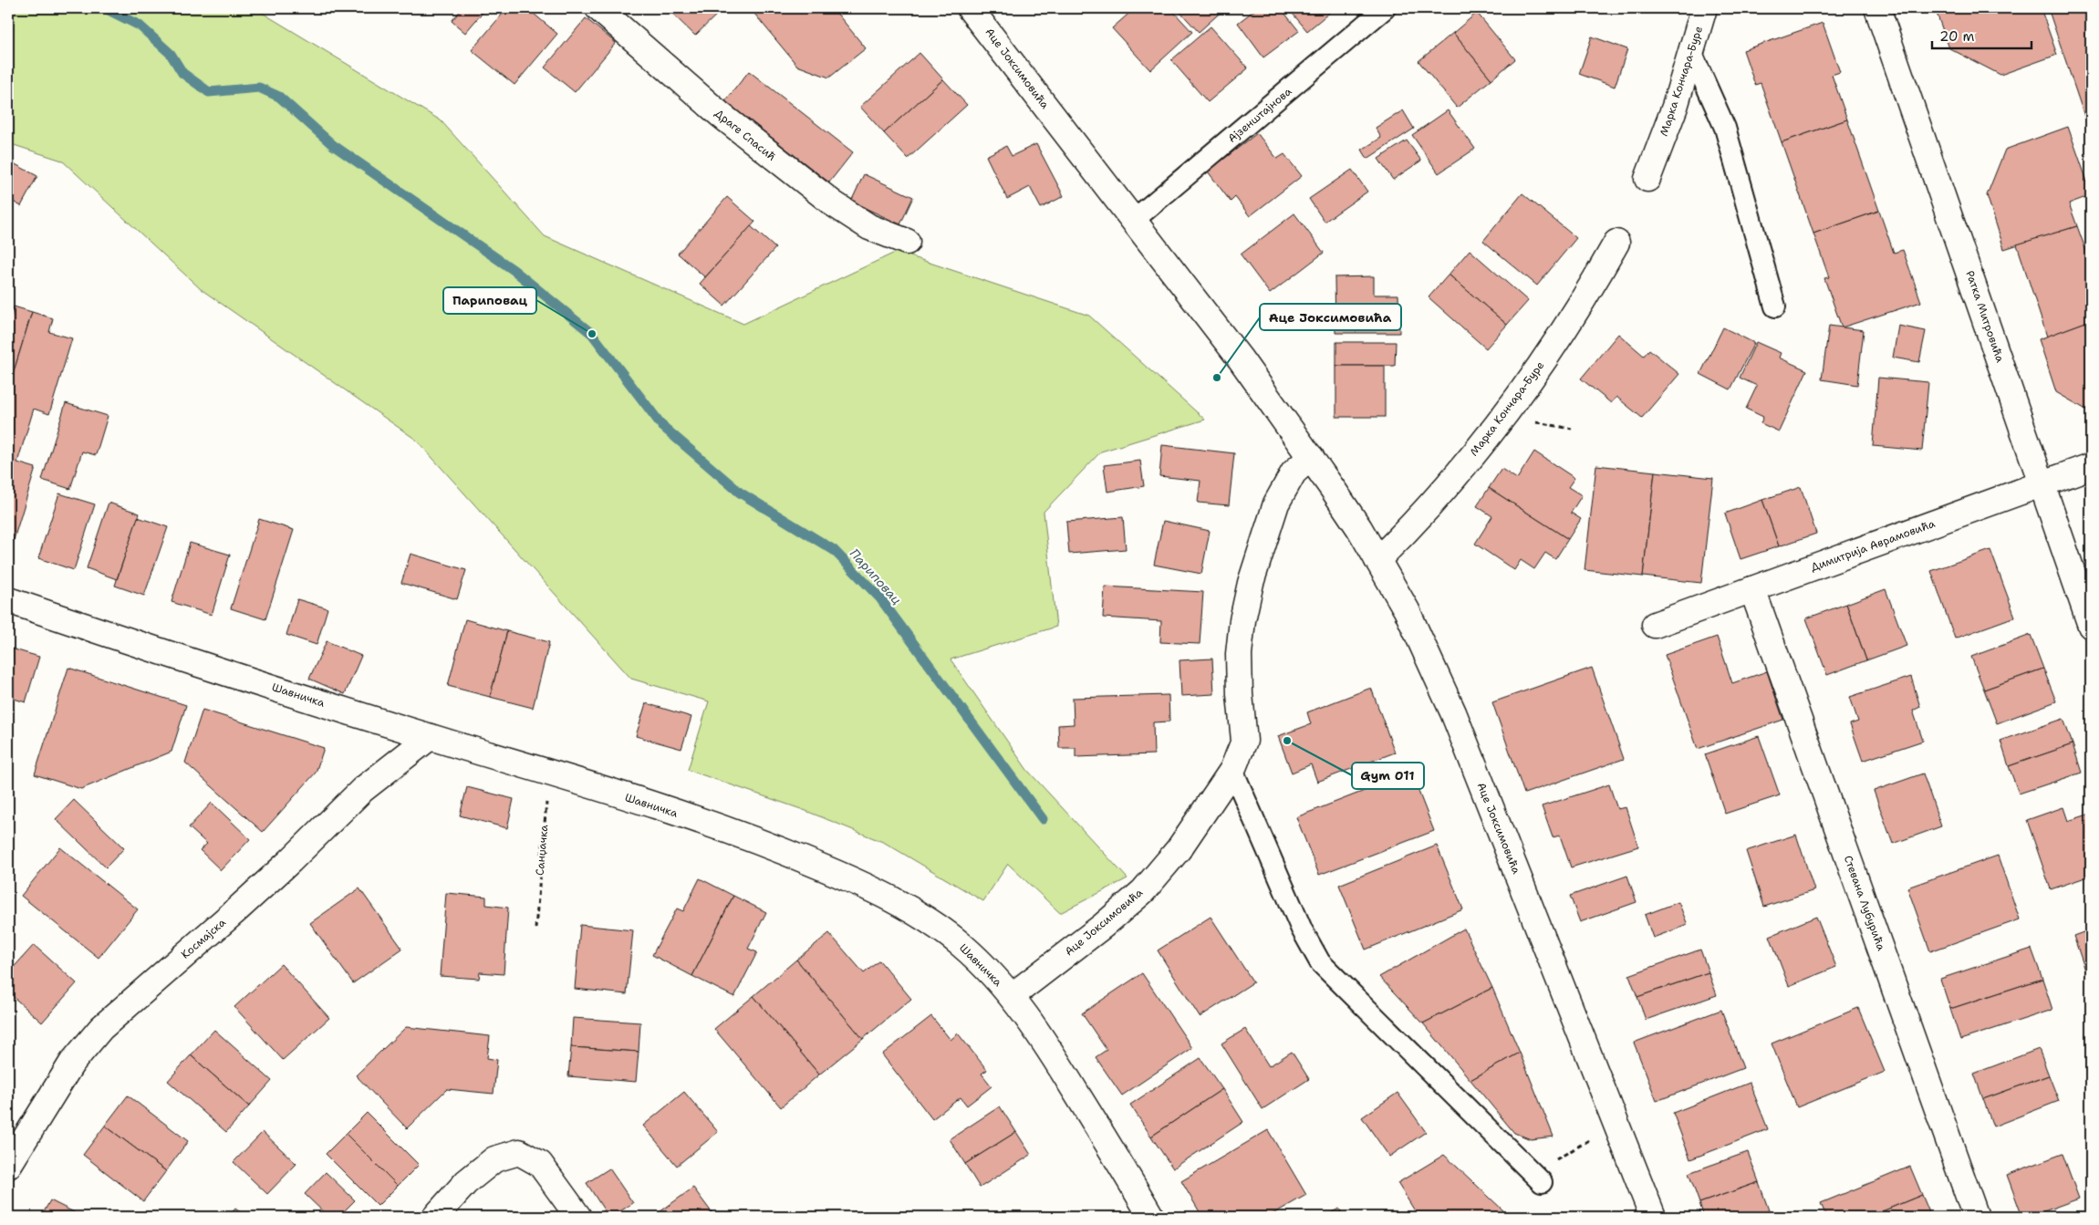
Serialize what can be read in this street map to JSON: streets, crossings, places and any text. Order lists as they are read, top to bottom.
{
  "streets": {
    "street": [
      "Аце Јоксимовића",
      "Марка Кончара-Буре",
      "Драге Спасић",
      "Ратка Митровића",
      "Димитрија Аврамовића",
      "Шавничка",
      "Стевана Лубурића",
      "Космајска"
    ],
    "lane": ["Ајзенштајнова"],
    "path": ["Санџачка"]
  },
  "crossings": [
    ["Аце Јоксимовића", "Марка Кончара-Буре"],
    ["Аце Јоксимовића", "Ајзенштајнова"],
    ["Аце Јоксимовића", "Шавничка"],
    ["Ратка Митровића", "Димитрија Аврамовића"],
    ["Димитрија Аврамовића", "Стевана Лубурића"],
    ["Шавничка", "Санџачка"],
    ["Шавничка", "Космајска"]
  ],
  "water": ["Париповац"],
  "places": ["Париповац", "Аце Јоксимовића", "Gym 011"],
  "scale_bar": "20 m"
}
